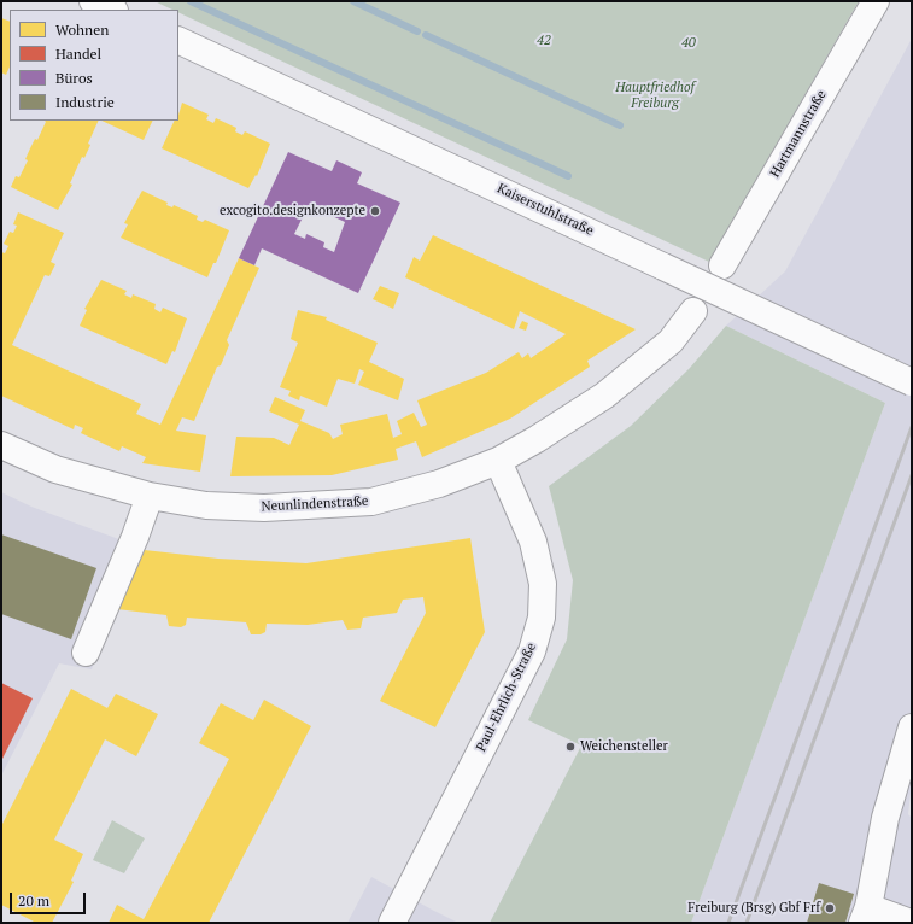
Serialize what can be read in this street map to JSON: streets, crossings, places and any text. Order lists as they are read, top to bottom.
{
  "streets": {
    "street": [
      "Hartmannstraße",
      "Kaiserstuhlstraße",
      "Neunlindenstraße",
      "Paul-Ehrlich-Straße"
    ]
  },
  "crossings": [
    ["Neunlindenstraße", "Paul-Ehrlich-Straße"]
  ],
  "parks": ["42", "40", "Hauptfriedhof Freiburg"],
  "places": ["excogito.designkonzepte", "Weichensteller", "Freiburg (Brsg) Gbf Frf"],
  "legend": [
    "Wohnen",
    "Handel",
    "Büros",
    "Industrie"
  ],
  "scale_bar": "20 m"
}
